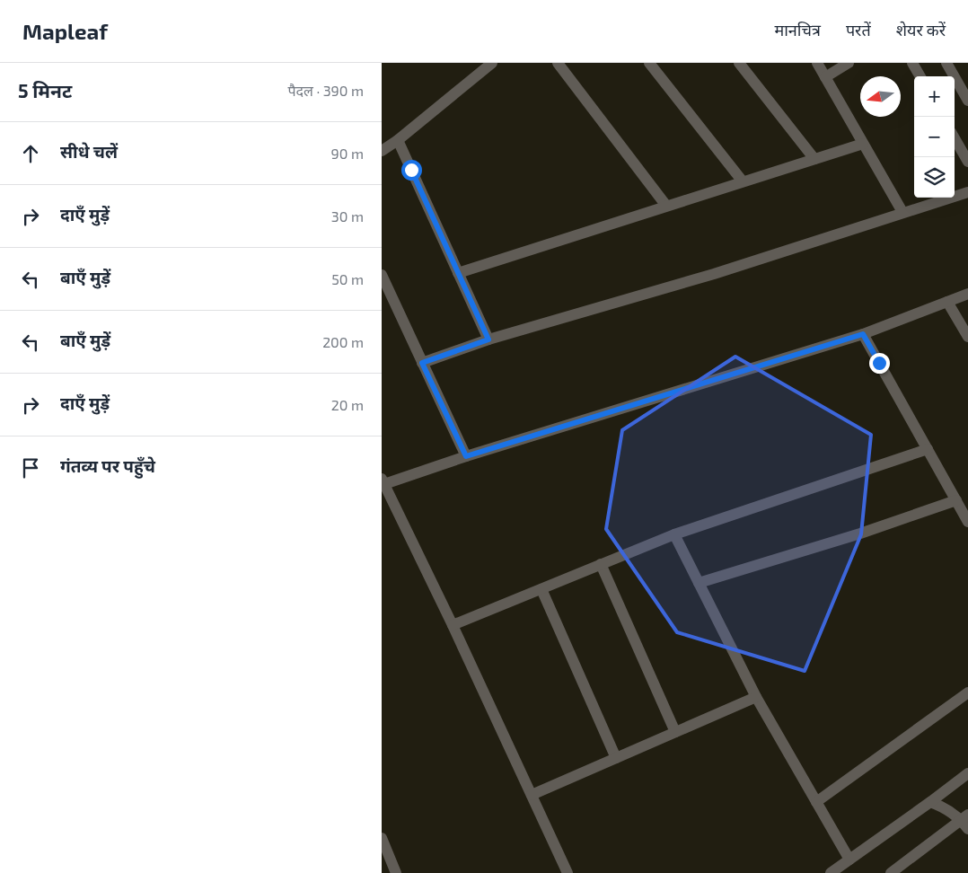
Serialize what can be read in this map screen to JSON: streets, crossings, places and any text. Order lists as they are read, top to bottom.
{
  "north": "left",
  "page": {
    "header": "Mapleaf",
    "nav": ["मानचित्र", "परतें", "शेयर करें"],
    "heading": ["5 मिनट", "पैदल · 390 m"],
    "map_buttons": ["+", "−"],
    "list": [
      ["सीधे चलें", "90 m"],
      ["दाएँ मुड़ें", "30 m"],
      ["बाएँ मुड़ें", "50 m"],
      ["बाएँ मुड़ें", "200 m"],
      ["दाएँ मुड़ें", "20 m"],
      "गंतव्य पर पहुँचे"
    ]
  }
}
